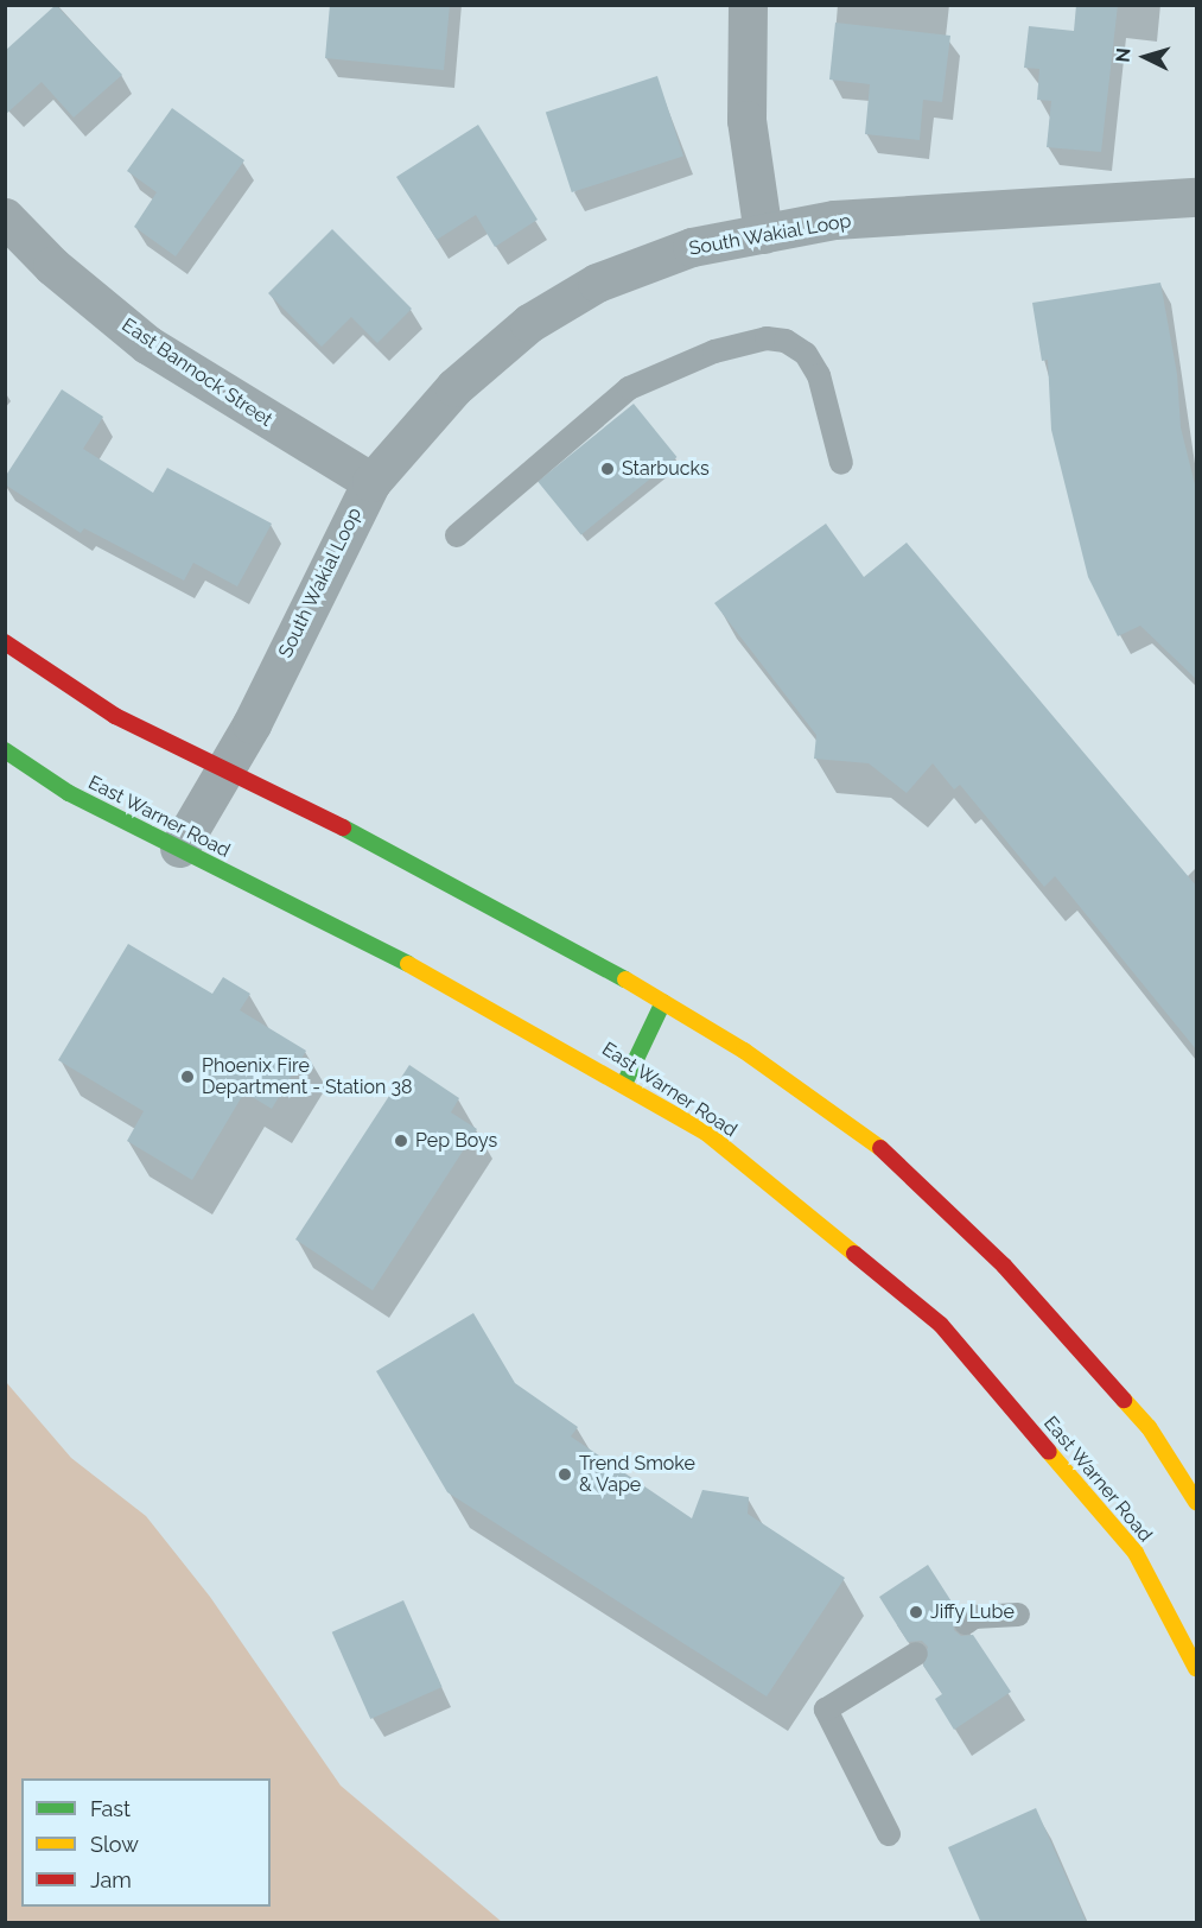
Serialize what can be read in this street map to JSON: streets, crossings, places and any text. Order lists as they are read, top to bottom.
{
  "streets": {
    "main road": ["East Warner Road"],
    "street": ["South Wakial Loop", "East Bannock Street"]
  },
  "crossings": [
    ["South Wakial Loop", "East Bannock Street"],
    ["South Wakial Loop", "East Warner Road"]
  ],
  "places": [
    "Starbucks",
    "Phoenix Fire Department - Station 38",
    "Pep Boys",
    "Trend Smoke & Vape",
    "Jiffy Lube"
  ],
  "legend": ["Fast", "Slow", "Jam"],
  "north": "left"
}
